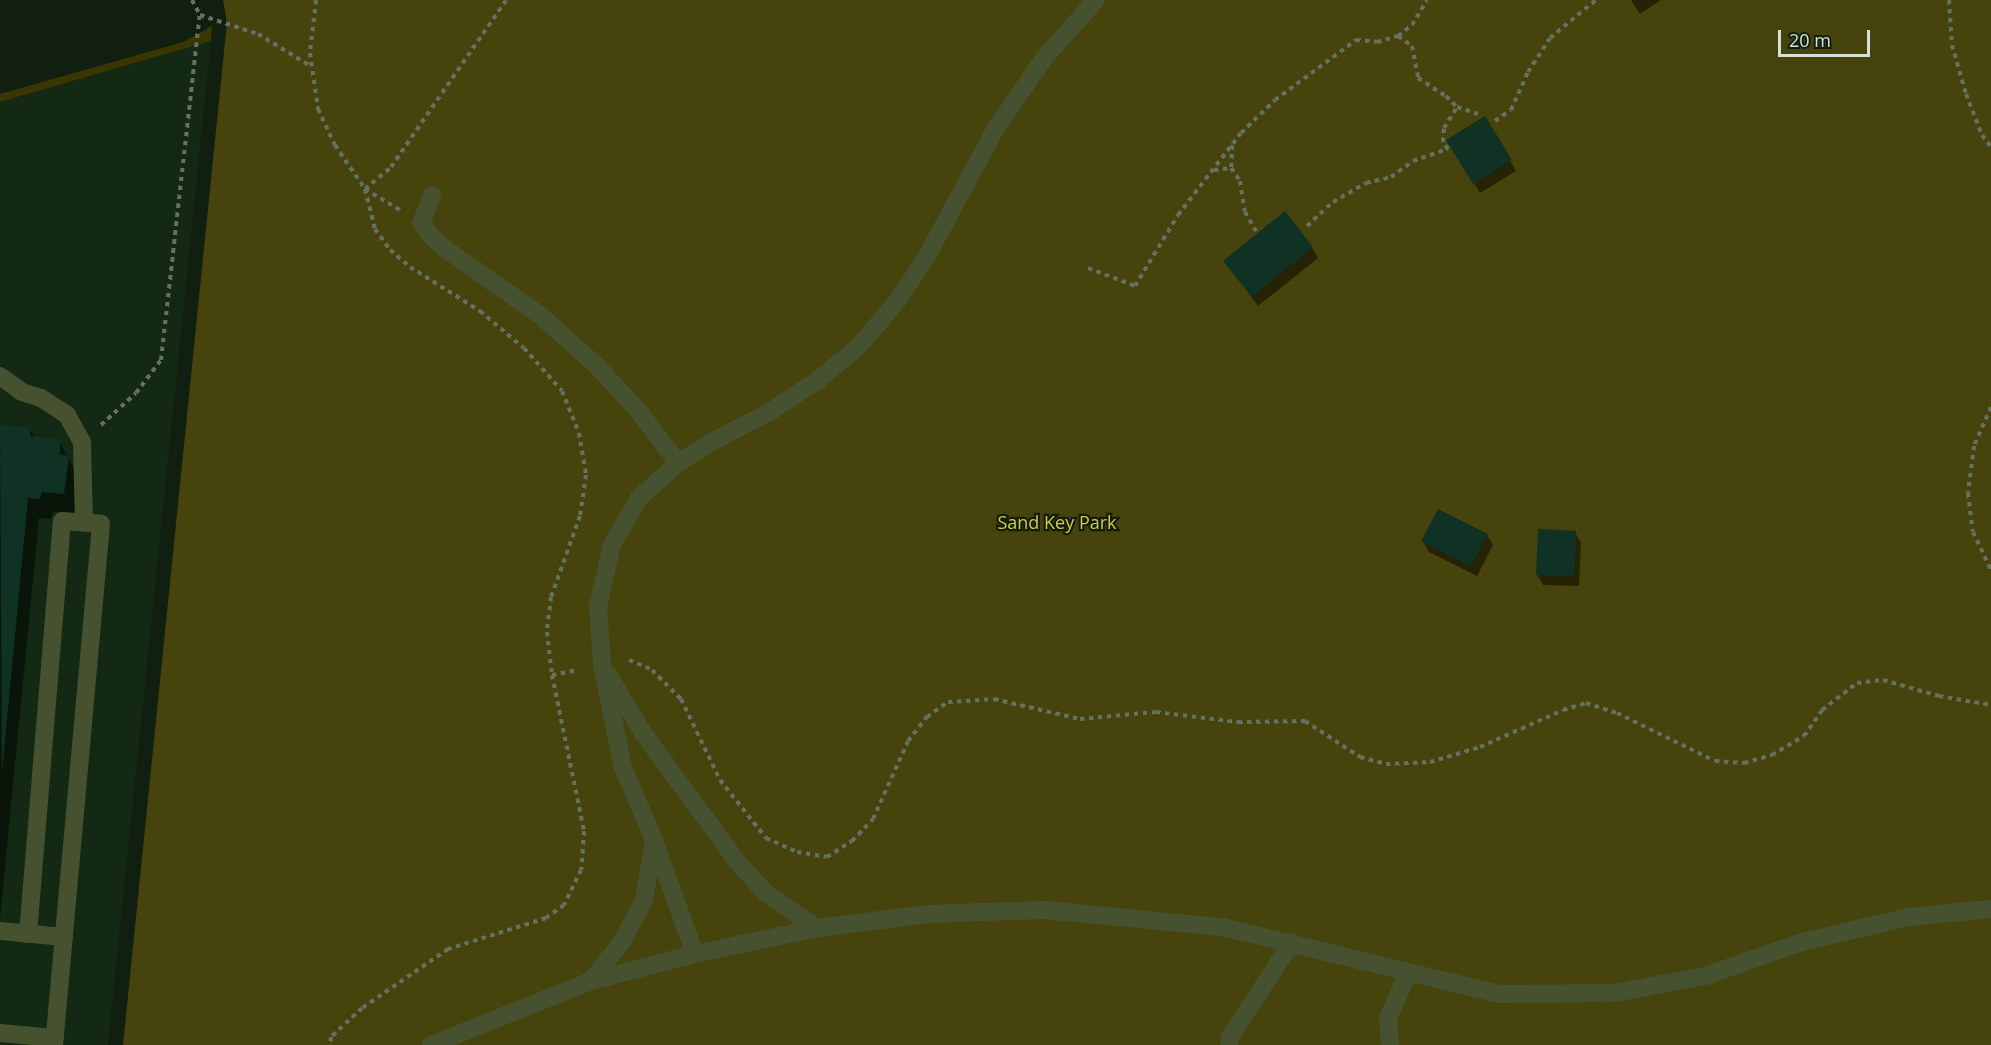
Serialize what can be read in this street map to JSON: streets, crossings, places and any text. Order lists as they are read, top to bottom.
{
  "parks": ["Sand Key Park"],
  "scale_bar": "20 m"
}
